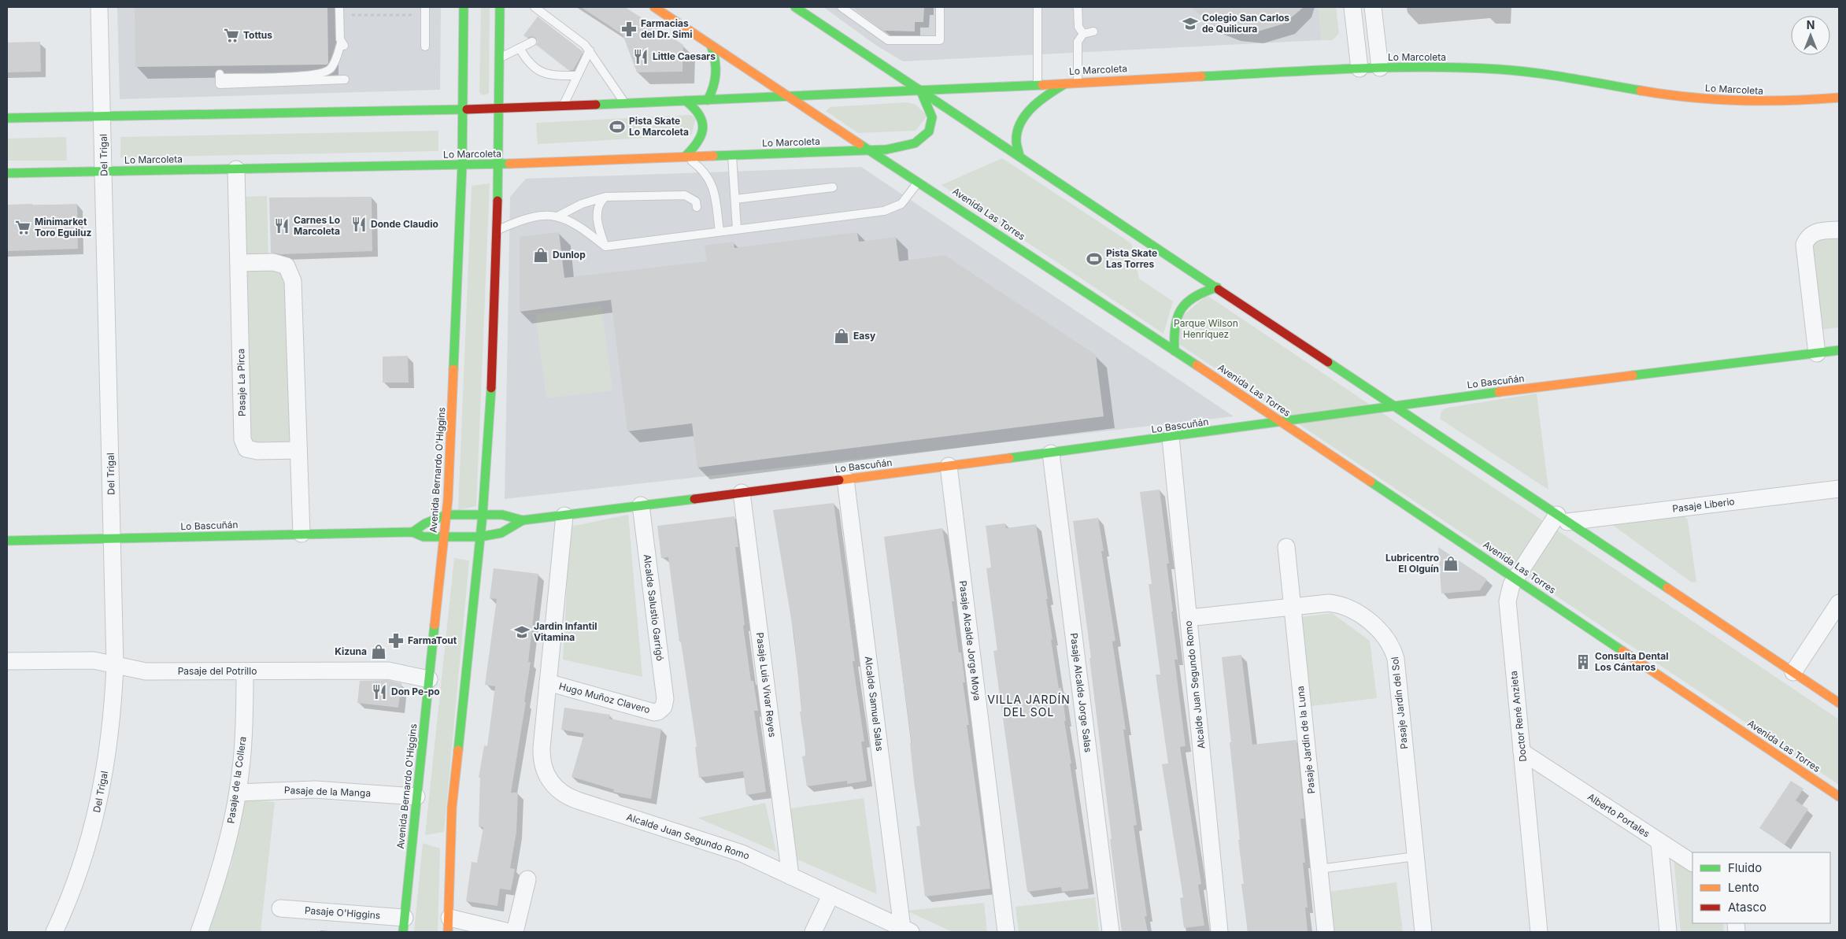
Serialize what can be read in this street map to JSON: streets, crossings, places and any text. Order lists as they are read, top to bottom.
{
  "streets": {
    "main road": [
      "Lo Marcoleta",
      "Avenida Las Torres",
      "Lo Bascuñán",
      "Avenida Bernardo O'Higgins"
    ],
    "street": [
      "Del Trigal",
      "Pasaje La Pirca",
      "Pasaje Liberio",
      "Alcalde Salustio Garrigó",
      "Pasaje Alcalde Jorge Moya",
      "Pasaje del Potrillo",
      "Pasaje Luis Vivar Reyes",
      "Alcalde Juan Segundo Romo",
      "Pasaje Alcalde Jorge Salas",
      "Hugo Muñoz Clavero",
      "Pasaje Jardín del Sol",
      "Alcalde Samuel Salas",
      "Doctor René Anzieta",
      "Pasaje Jardín de la Luna",
      "Pasaje de la Collera",
      "Pasaje de la Manga",
      "Alberto Portales",
      "Pasaje O'Higgins"
    ]
  },
  "crossings": [
    ["Lo Marcoleta", "Del Trigal"],
    ["Lo Marcoleta", "Avenida Las Torres"],
    ["Lo Marcoleta", "Pasaje La Pirca"],
    ["Lo Marcoleta", "Avenida Bernardo O'Higgins"],
    ["Del Trigal", "Lo Bascuñán"],
    ["Del Trigal", "Pasaje del Potrillo"],
    ["Avenida Las Torres", "Lo Bascuñán"],
    ["Avenida Las Torres", "Doctor René Anzieta"],
    ["Lo Bascuñán", "Avenida Bernardo O'Higgins"],
    ["Lo Bascuñán", "Alcalde Salustio Garrigó"],
    ["Lo Bascuñán", "Pasaje Alcalde Jorge Moya"],
    ["Lo Bascuñán", "Pasaje Luis Vivar Reyes"],
    ["Lo Bascuñán", "Alcalde Juan Segundo Romo"],
    ["Lo Bascuñán", "Pasaje Alcalde Jorge Salas"],
    ["Lo Bascuñán", "Alcalde Samuel Salas"],
    ["Avenida Bernardo O'Higgins", "Pasaje del Potrillo"],
    ["Avenida Bernardo O'Higgins", "Pasaje de la Manga"],
    ["Avenida Bernardo O'Higgins", "Pasaje O'Higgins"],
    ["Pasaje Liberio", "Doctor René Anzieta"],
    ["Alcalde Salustio Garrigó", "Hugo Muñoz Clavero"],
    ["Pasaje del Potrillo", "Pasaje de la Collera"],
    ["Pasaje Luis Vivar Reyes", "Alcalde Juan Segundo Romo"],
    ["Alcalde Juan Segundo Romo", "Hugo Muñoz Clavero"],
    ["Alcalde Juan Segundo Romo", "Pasaje Jardín del Sol"],
    ["Alcalde Juan Segundo Romo", "Alcalde Samuel Salas"],
    ["Pasaje Jardín del Sol", "Pasaje Jardín de la Luna"],
    ["Doctor René Anzieta", "Alberto Portales"],
    ["Pasaje de la Collera", "Pasaje de la Manga"]
  ],
  "districts": ["VILLA JARDÍN DEL SOL"],
  "parks": ["Parque Wilson Henríquez"],
  "places": {
    "school or university": ["Colegio San Carlos de Quilicura", "Jardin Infantil Vitamina"],
    "pharmacy": ["Farmacias del Dr. Simi", "FarmaTout"],
    "supermarket": ["Tottus", "Minimarket Toro Eguiluz"],
    "restaurant": [
      "Little Caesars",
      "Donde Claudio",
      "Carnes Lo Marcoleta",
      "Don Pe-po"
    ],
    "sports": ["Pista Skate Lo Marcoleta", "Pista Skate Las Torres"],
    "shop": [
      "Dunlop",
      "Easy",
      "Lubricentro El Olguín",
      "Kizuna"
    ],
    "building": ["Consulta Dental Los Cántaros"]
  },
  "legend": ["Fluido", "Lento", "Atasco"],
  "north": "top"
}
